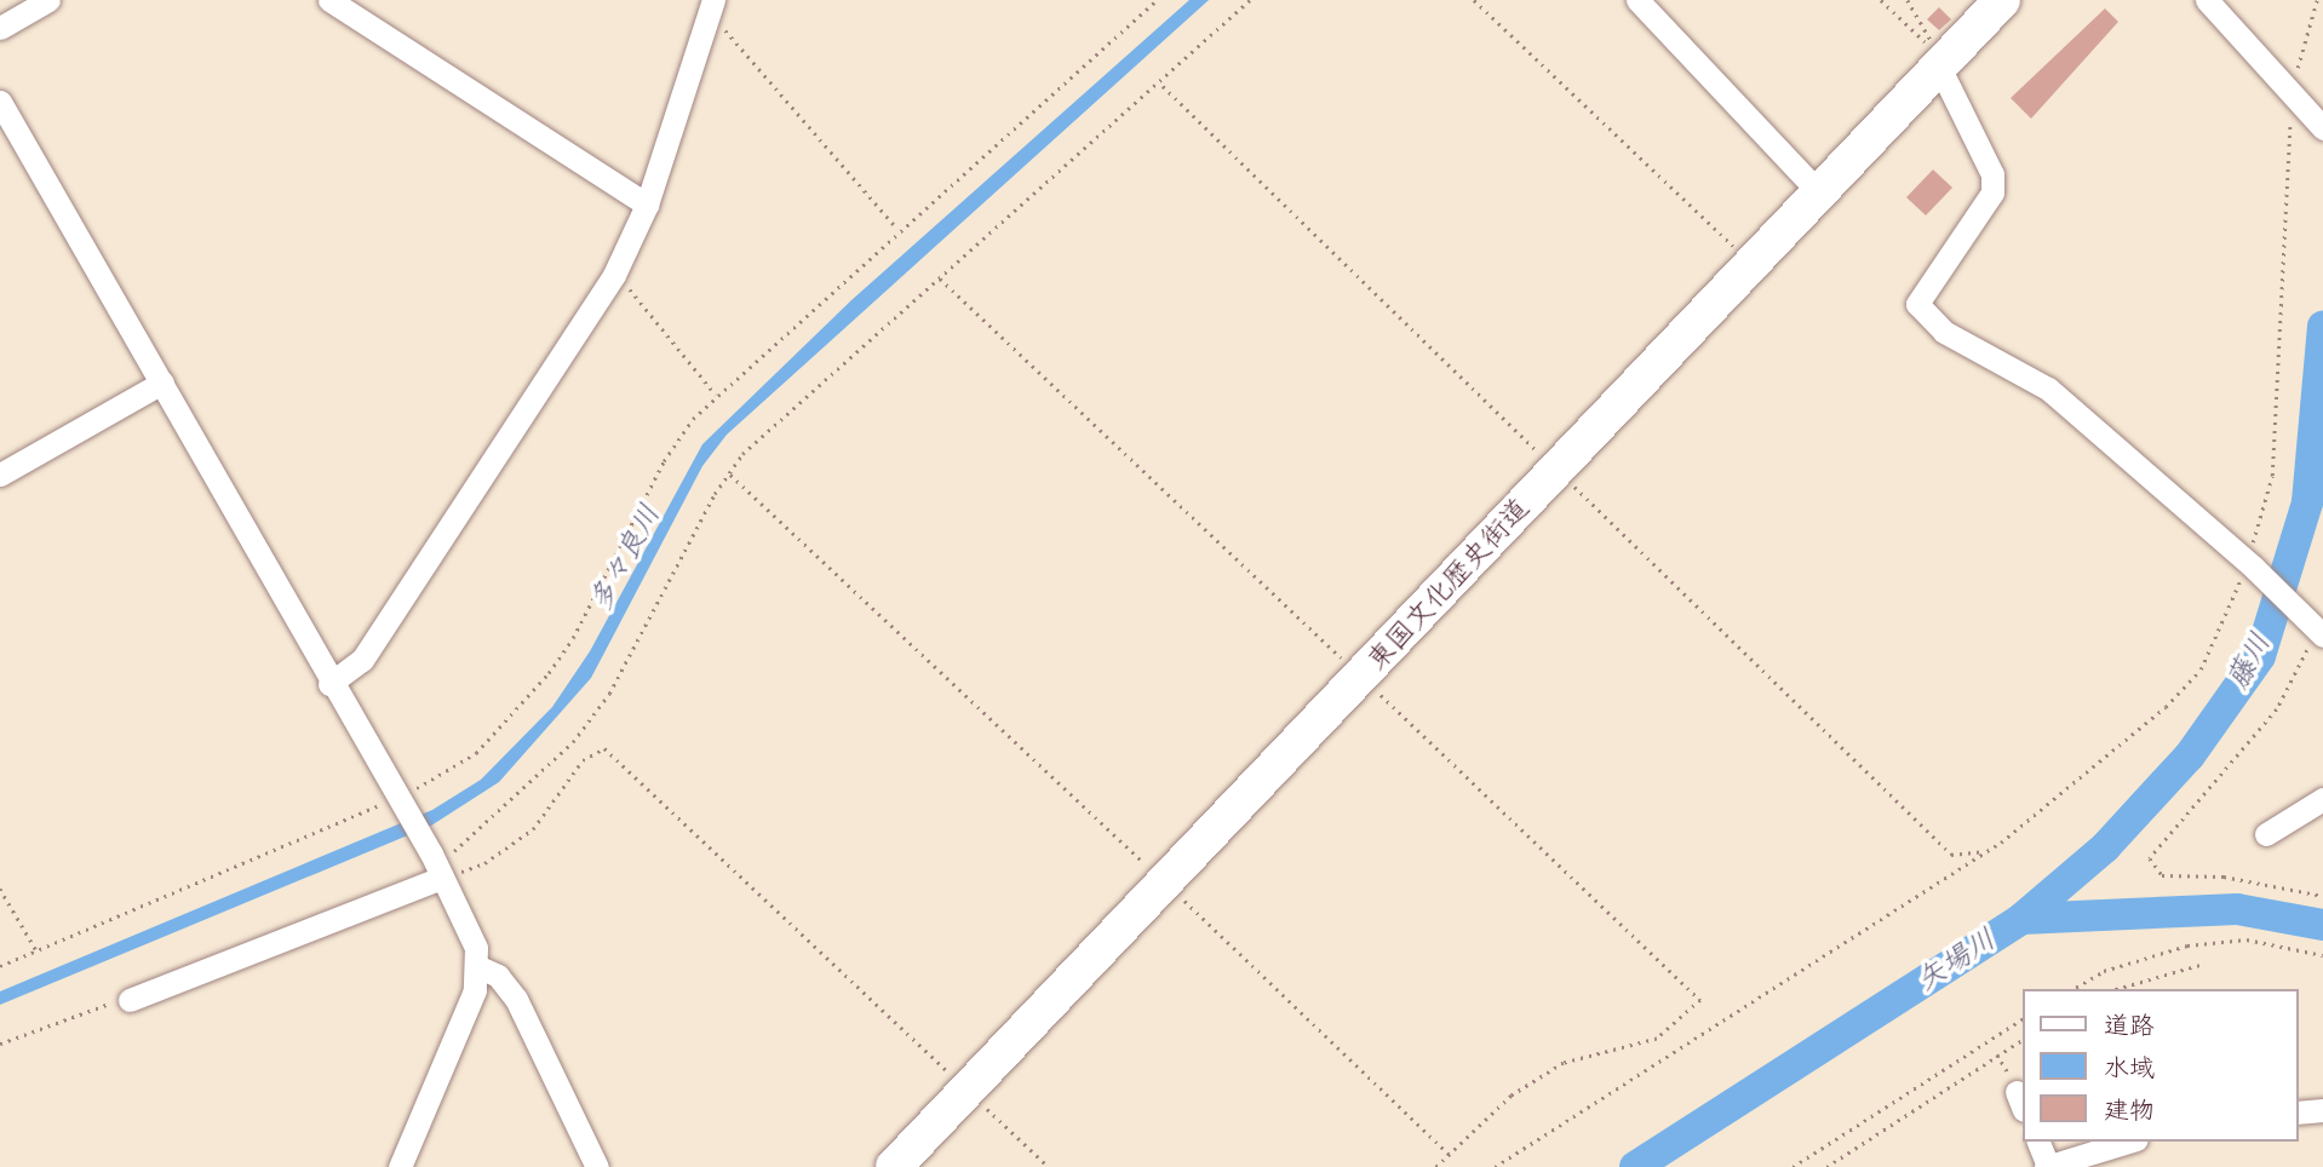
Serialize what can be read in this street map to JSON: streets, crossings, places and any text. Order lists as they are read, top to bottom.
{
  "streets": {
    "highway": ["東国文化歴史街道"]
  },
  "water": ["多々良川", "藤川", "矢場川"],
  "legend": ["道路", "水域", "建物"]
}
